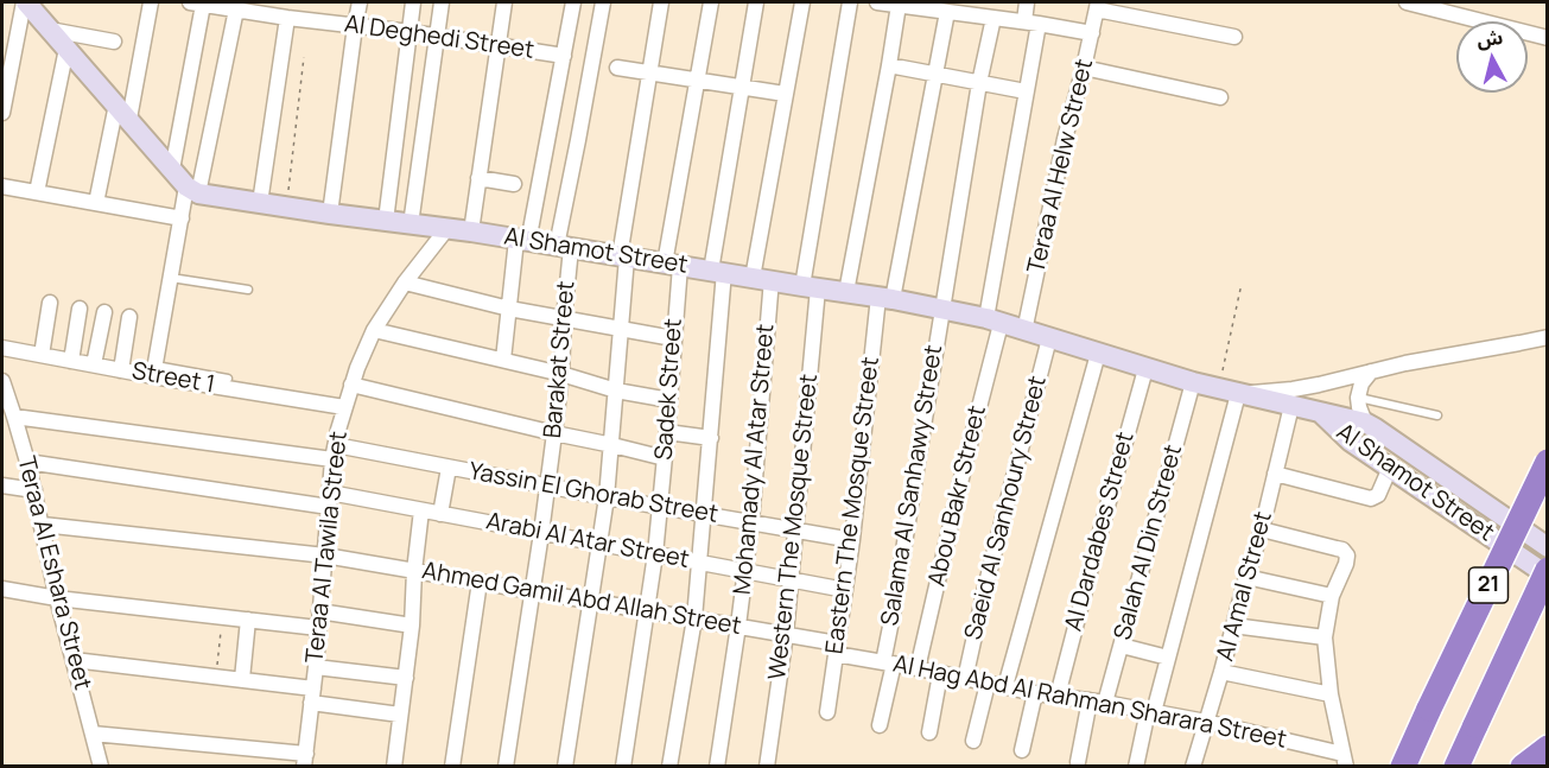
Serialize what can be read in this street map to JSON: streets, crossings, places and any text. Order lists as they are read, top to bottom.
{
  "streets": {
    "highway": ["21"],
    "street": [
      "Al Deghedi Street",
      "Teraa Al Helw Street",
      "Al Shamot Street",
      "Barakat Street",
      "Street 1",
      "Sadek Street",
      "Mohamady Al Atar Street",
      "Salama Al Sanhawy Street",
      "Yassin El Ghorab Street",
      "Abou Bakr Street",
      "Eastern The Mosque Street",
      "Saeid Al Sanhoury Street",
      "Western The Mosque Street",
      "Al Dardabes Street",
      "Arabi Al Atar Street",
      "Salah Al Din Street",
      "Teraa Al Tawila Street",
      "Teraa Al Eshara Street",
      "Al Amal Street",
      "Ahmed Gamil Abd Allah Street",
      "Al Hag Abd Al Rahman Sharara Street"
    ]
  },
  "crossings": [
    ["Teraa Al Helw Street", "Al Shamot Street"],
    ["Al Shamot Street", "Barakat Street"],
    ["Al Shamot Street", "Sadek Street"],
    ["Al Shamot Street", "Mohamady Al Atar Street"],
    ["Al Shamot Street", "Salama Al Sanhawy Street"],
    ["Al Shamot Street", "Abou Bakr Street"],
    ["Al Shamot Street", "Eastern The Mosque Street"],
    ["Al Shamot Street", "Saeid Al Sanhoury Street"],
    ["Al Shamot Street", "Western The Mosque Street"],
    ["Al Shamot Street", "Al Dardabes Street"],
    ["Al Shamot Street", "Salah Al Din Street"],
    ["Al Shamot Street", "Teraa Al Tawila Street"],
    ["Al Shamot Street", "Al Amal Street"],
    ["Barakat Street", "Yassin El Ghorab Street"],
    ["Barakat Street", "Arabi Al Atar Street"],
    ["Barakat Street", "Ahmed Gamil Abd Allah Street"],
    ["Street 1", "Teraa Al Tawila Street"],
    ["Sadek Street", "Yassin El Ghorab Street"],
    ["Sadek Street", "Arabi Al Atar Street"],
    ["Sadek Street", "Ahmed Gamil Abd Allah Street"],
    ["Mohamady Al Atar Street", "Yassin El Ghorab Street"],
    ["Mohamady Al Atar Street", "Arabi Al Atar Street"],
    ["Mohamady Al Atar Street", "Ahmed Gamil Abd Allah Street"],
    ["Salama Al Sanhawy Street", "Al Hag Abd Al Rahman Sharara Street"],
    ["Yassin El Ghorab Street", "Eastern The Mosque Street"],
    ["Yassin El Ghorab Street", "Western The Mosque Street"],
    ["Yassin El Ghorab Street", "Teraa Al Tawila Street"],
    ["Yassin El Ghorab Street", "Teraa Al Eshara Street"],
    ["Abou Bakr Street", "Al Hag Abd Al Rahman Sharara Street"],
    ["Eastern The Mosque Street", "Arabi Al Atar Street"],
    ["Eastern The Mosque Street", "Ahmed Gamil Abd Allah Street"],
    ["Eastern The Mosque Street", "Al Hag Abd Al Rahman Sharara Street"],
    ["Saeid Al Sanhoury Street", "Al Hag Abd Al Rahman Sharara Street"],
    ["Western The Mosque Street", "Arabi Al Atar Street"],
    ["Western The Mosque Street", "Ahmed Gamil Abd Allah Street"],
    ["Al Dardabes Street", "Al Hag Abd Al Rahman Sharara Street"],
    ["Arabi Al Atar Street", "Teraa Al Tawila Street"],
    ["Arabi Al Atar Street", "Teraa Al Eshara Street"],
    ["Salah Al Din Street", "Al Hag Abd Al Rahman Sharara Street"],
    ["Teraa Al Tawila Street", "Ahmed Gamil Abd Allah Street"],
    ["Teraa Al Eshara Street", "Ahmed Gamil Abd Allah Street"],
    ["Al Amal Street", "Al Hag Abd Al Rahman Sharara Street"],
    ["Ahmed Gamil Abd Allah Street", "Al Hag Abd Al Rahman Sharara Street"]
  ],
  "north": "top"
}
